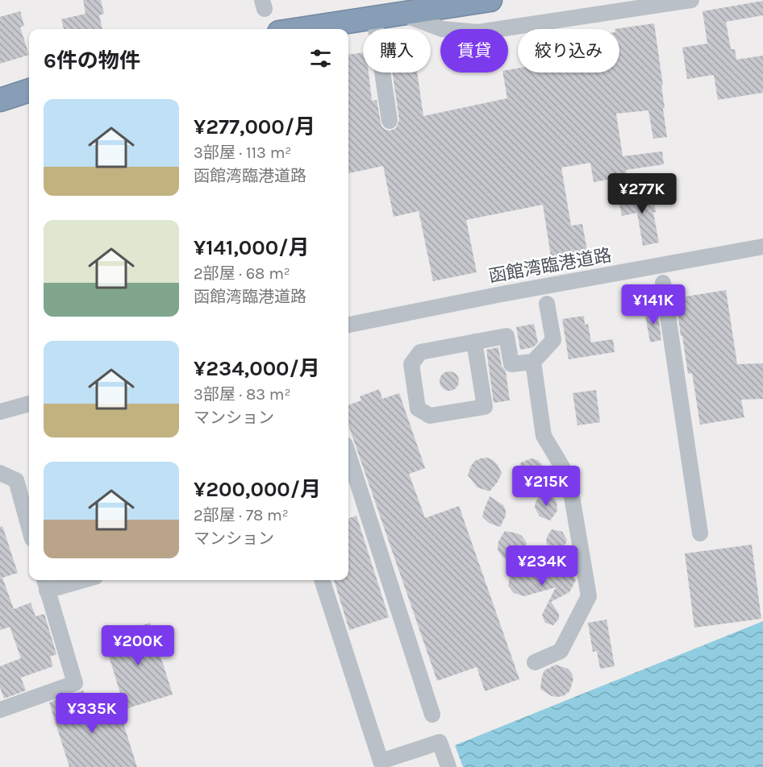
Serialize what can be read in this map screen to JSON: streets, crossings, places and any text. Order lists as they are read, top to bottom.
{
  "streets": {
    "street": ["函館湾臨港道路"]
  },
  "page": {
    "chip": ["購入", "賃貸", "絞り込み"],
    "heading": "6件の物件",
    "list": [
      {
        "name": "¥277,000/月",
        "note": "3部屋 · 113 m² · 函館湾臨港道路"
      },
      {
        "name": "¥141,000/月",
        "note": "2部屋 · 68 m² · 函館湾臨港道路"
      },
      {
        "name": "¥234,000/月",
        "note": "3部屋 · 83 m² · マンション"
      },
      {
        "name": "¥200,000/月",
        "note": "2部屋 · 78 m² · マンション"
      }
    ],
    "price": [
      "¥277K",
      "¥141K",
      "¥215K",
      "¥234K",
      "¥200K",
      "¥335K"
    ]
  }
}
